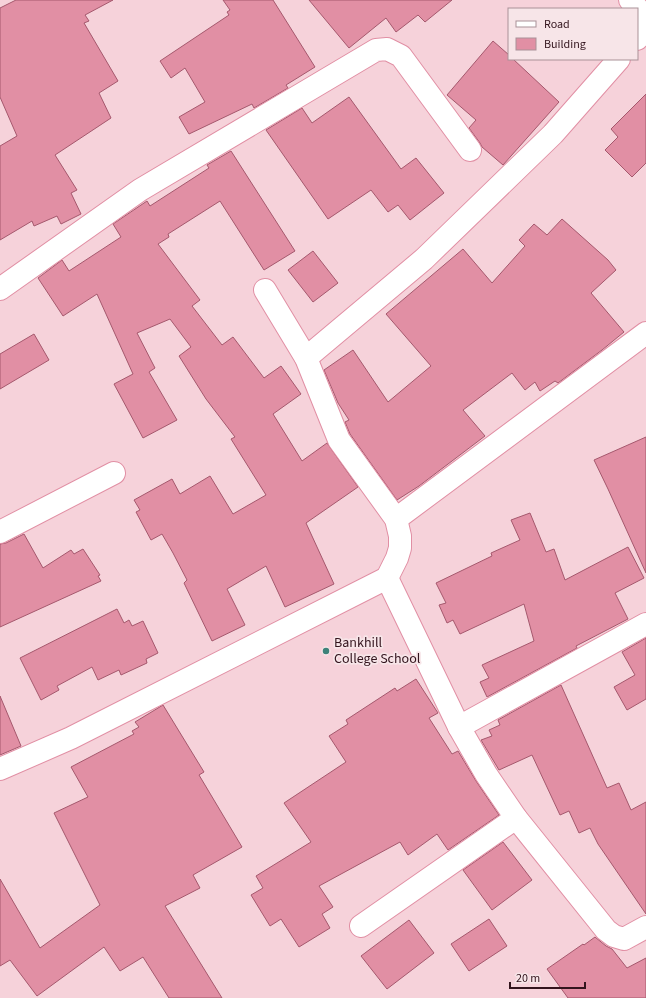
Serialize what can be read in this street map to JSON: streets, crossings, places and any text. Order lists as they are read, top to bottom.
{
  "places": ["Bankhill College School"],
  "legend": ["Road", "Building"],
  "scale_bar": "20 m"
}
